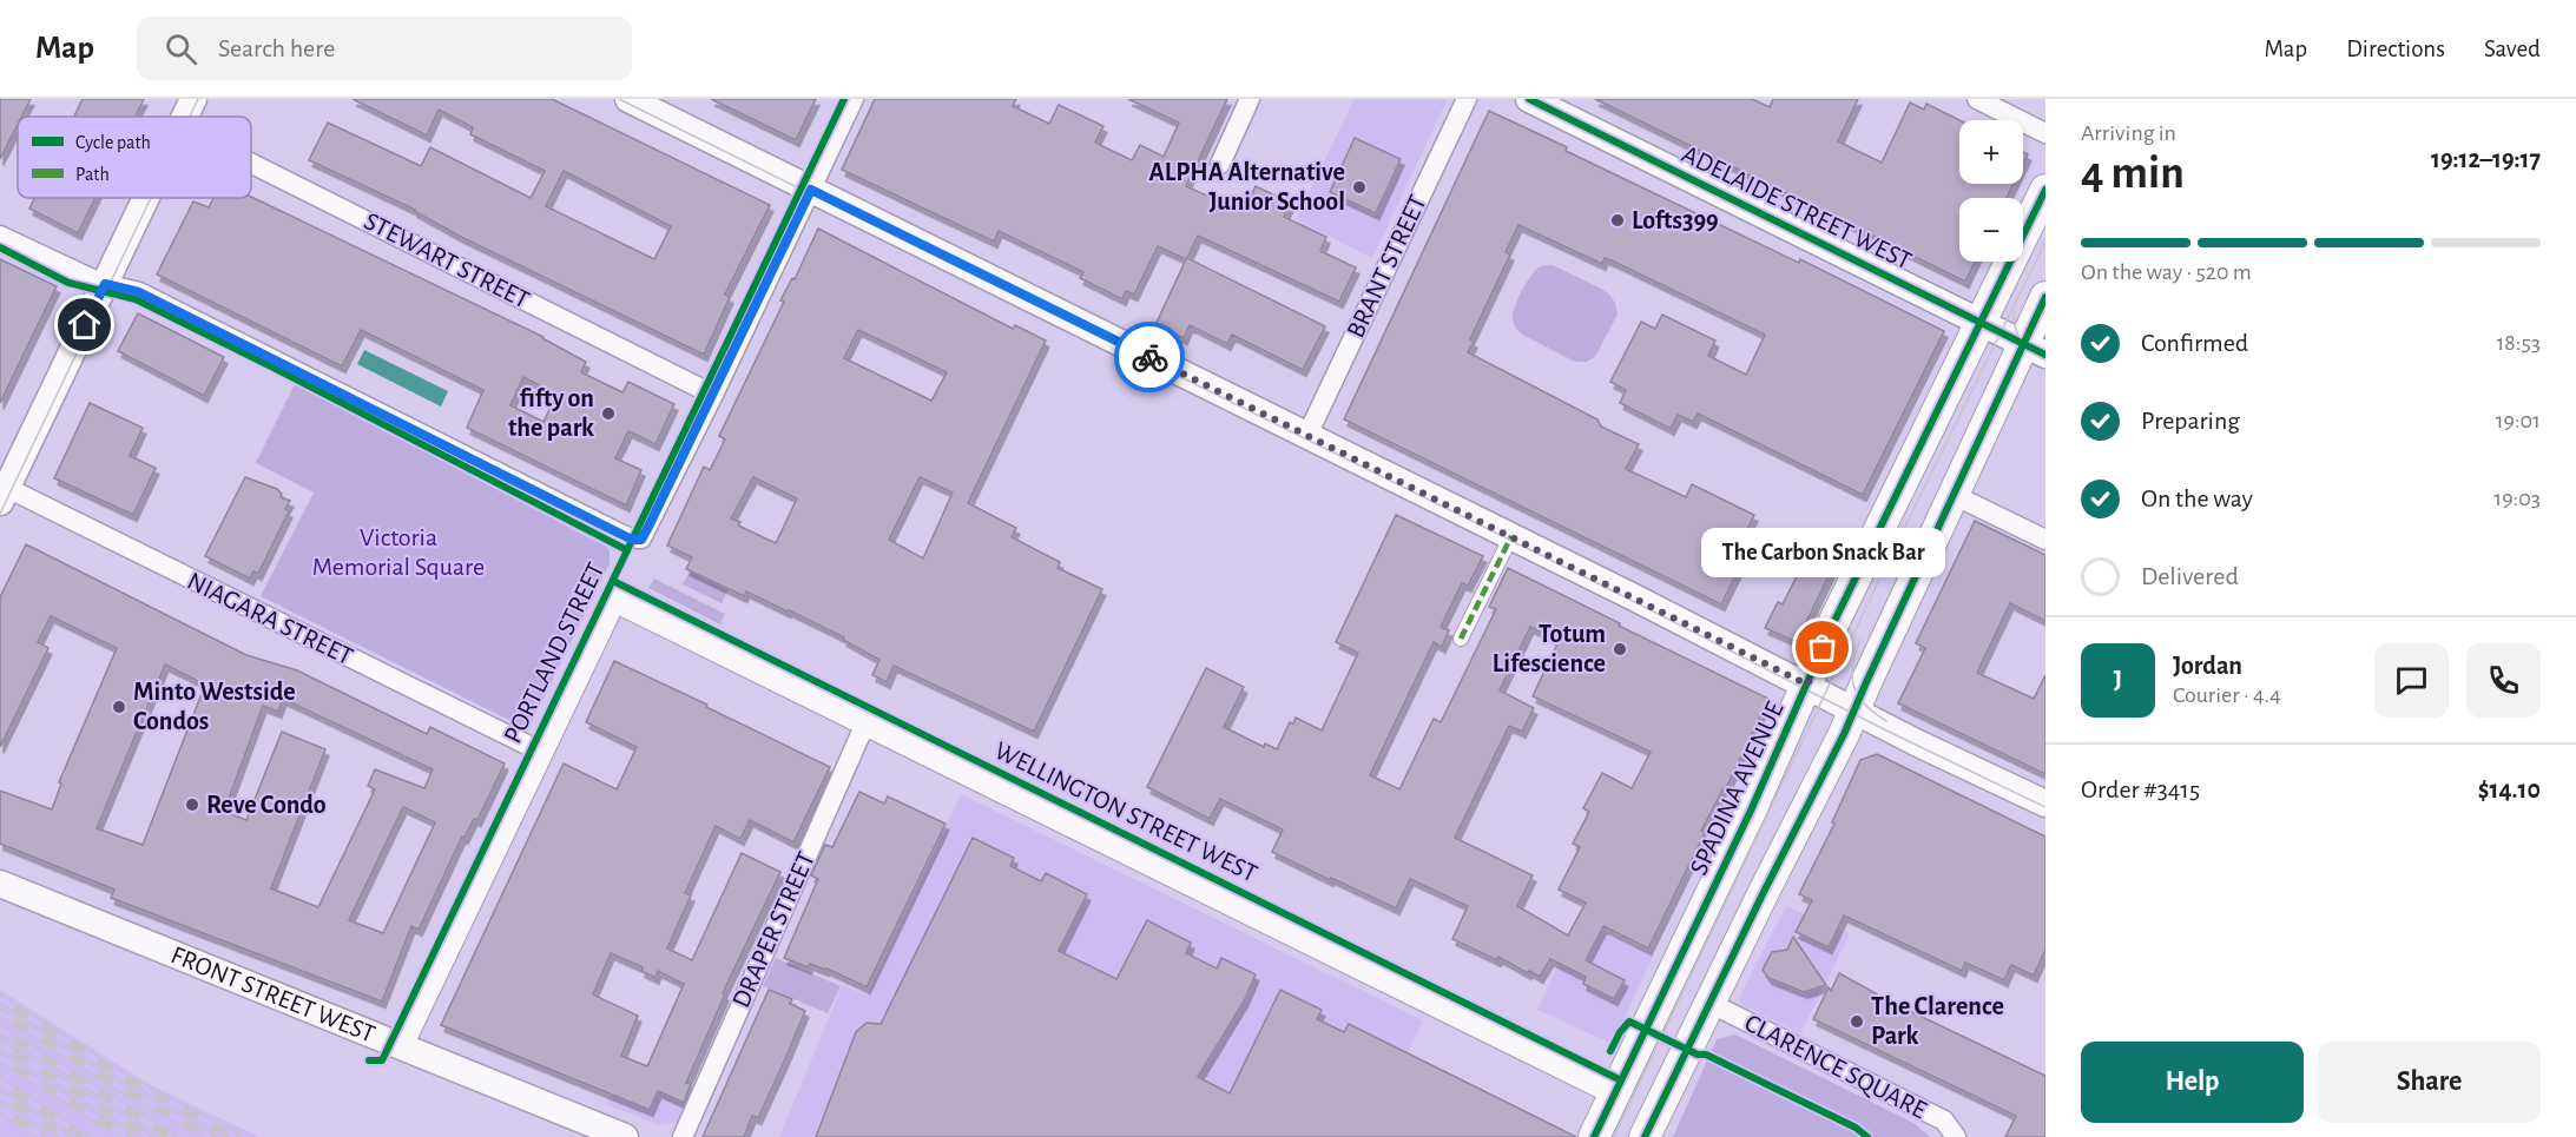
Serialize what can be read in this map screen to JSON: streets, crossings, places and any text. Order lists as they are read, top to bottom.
{
  "streets": {
    "main road": ["ADELAIDE STREET WEST", "SPADINA AVENUE", "FRONT STREET WEST"],
    "street": [
      "STEWART STREET",
      "BRANT STREET",
      "NIAGARA STREET",
      "PORTLAND STREET",
      "WELLINGTON STREET WEST",
      "DRAPER STREET",
      "CLARENCE SQUARE"
    ]
  },
  "crossings": [
    ["ADELAIDE STREET WEST", "SPADINA AVENUE"],
    ["NIAGARA STREET", "PORTLAND STREET"],
    ["PORTLAND STREET", "WELLINGTON STREET WEST"],
    ["PORTLAND STREET", "FRONT STREET WEST"],
    ["SPADINA AVENUE", "WELLINGTON STREET WEST"],
    ["WELLINGTON STREET WEST", "DRAPER STREET"]
  ],
  "parks": ["Victoria Memorial Square"],
  "places": [
    "ALPHA Alternative Junior School",
    "Lofts399",
    "fifty on the park",
    "The Carbon Snack Bar",
    "Totum Lifescience",
    "Minto Westside Condos",
    "Reve Condo",
    "The Clarence Park"
  ],
  "legend": ["Cycle path", "Path"],
  "page": {
    "header": "Map",
    "search": "Search here",
    "nav": ["Map", "Directions", "Saved"],
    "heading": ["4 min", "Arriving in", "19:12–19:17"],
    "panel": [
      "Jordan",
      "Courier · 4.4",
      "Order #3415",
      "$14.10"
    ],
    "map_buttons": ["+", "−"],
    "bar": "On the way · 520 m",
    "list": [
      ["Confirmed", "18:53"],
      ["Preparing", "19:01"],
      ["On the way", "19:03"],
      "Delivered"
    ],
    "bubble": "The Carbon Snack Bar",
    "round": "J",
    "buttons": ["Help", "Share"]
  }
}
